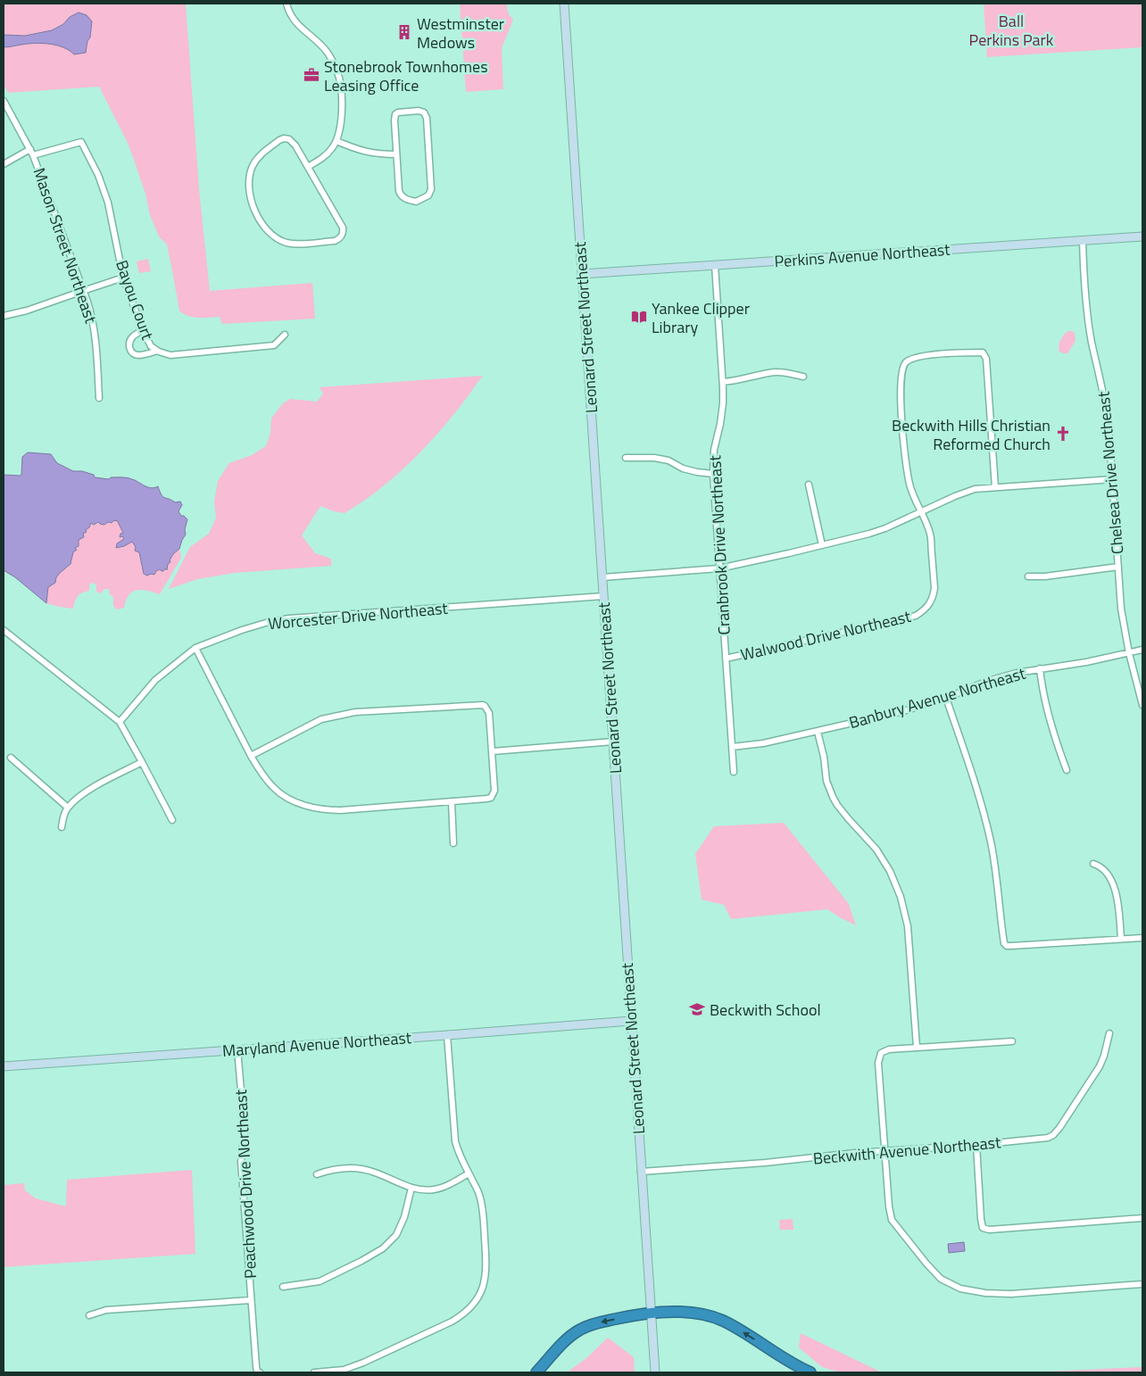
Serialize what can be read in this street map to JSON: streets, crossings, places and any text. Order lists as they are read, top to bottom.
{
  "streets": {
    "main road": ["Perkins Avenue Northeast", "Leonard Street Northeast", "Maryland Avenue Northeast"],
    "street": [
      "Mason Street Northeast",
      "Bayou Court",
      "Chelsea Drive Northeast",
      "Cranbrook Drive Northeast",
      "Worcester Drive Northeast",
      "Walwood Drive Northeast",
      "Banbury Avenue Northeast",
      "Beckwith Avenue Northeast",
      "Peachwood Drive Northeast"
    ]
  },
  "crossings": [
    ["Mason Street Northeast", "Bayou Court"],
    ["Perkins Avenue Northeast", "Leonard Street Northeast"],
    ["Perkins Avenue Northeast", "Chelsea Drive Northeast"],
    ["Perkins Avenue Northeast", "Cranbrook Drive Northeast"],
    ["Leonard Street Northeast", "Worcester Drive Northeast"],
    ["Leonard Street Northeast", "Maryland Avenue Northeast"],
    ["Leonard Street Northeast", "Beckwith Avenue Northeast"],
    ["Chelsea Drive Northeast", "Banbury Avenue Northeast"],
    ["Cranbrook Drive Northeast", "Walwood Drive Northeast"],
    ["Cranbrook Drive Northeast", "Banbury Avenue Northeast"],
    ["Maryland Avenue Northeast", "Peachwood Drive Northeast"]
  ],
  "parks": ["Ball Perkins Park"],
  "places": {
    "building": ["Westminster Medows"],
    "office": ["Stonebrook Townhomes Leasing Office"],
    "library": ["Yankee Clipper Library"],
    "church": ["Beckwith Hills Christian Reformed Church"],
    "school or university": ["Beckwith School"]
  }
}
